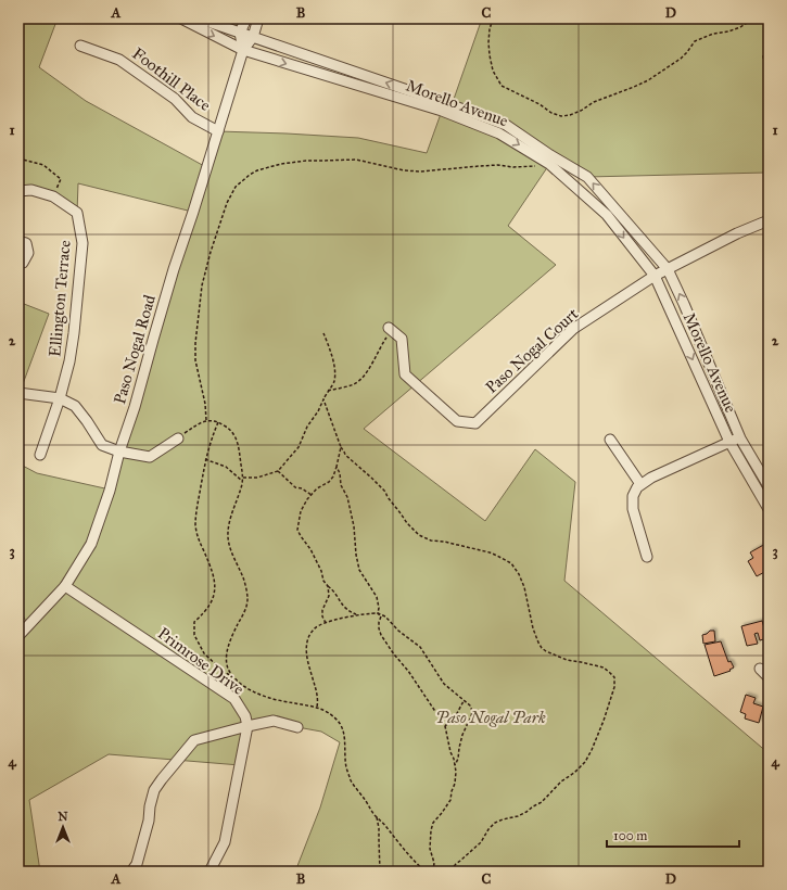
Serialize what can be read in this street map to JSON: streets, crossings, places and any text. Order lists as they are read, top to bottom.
{
  "streets": {
    "street": [
      "Foothill Place",
      "Morello Avenue",
      "Ellington Terrace",
      "Paso Nogal Road",
      "Paso Nogal Court",
      "Primrose Drive"
    ]
  },
  "crossings": [
    ["Foothill Place", "Paso Nogal Road"],
    ["Morello Avenue", "Paso Nogal Road"],
    ["Morello Avenue", "Paso Nogal Court"],
    ["Paso Nogal Road", "Primrose Drive"]
  ],
  "parks": ["Paso Nogal Park"],
  "scale_bar": "100 m",
  "north": "top",
  "grid": {
    "columns": [
      "A",
      "B",
      "C",
      "D"
    ],
    "rows": [
      "1",
      "2",
      "3",
      "4"
    ]
  }
}
